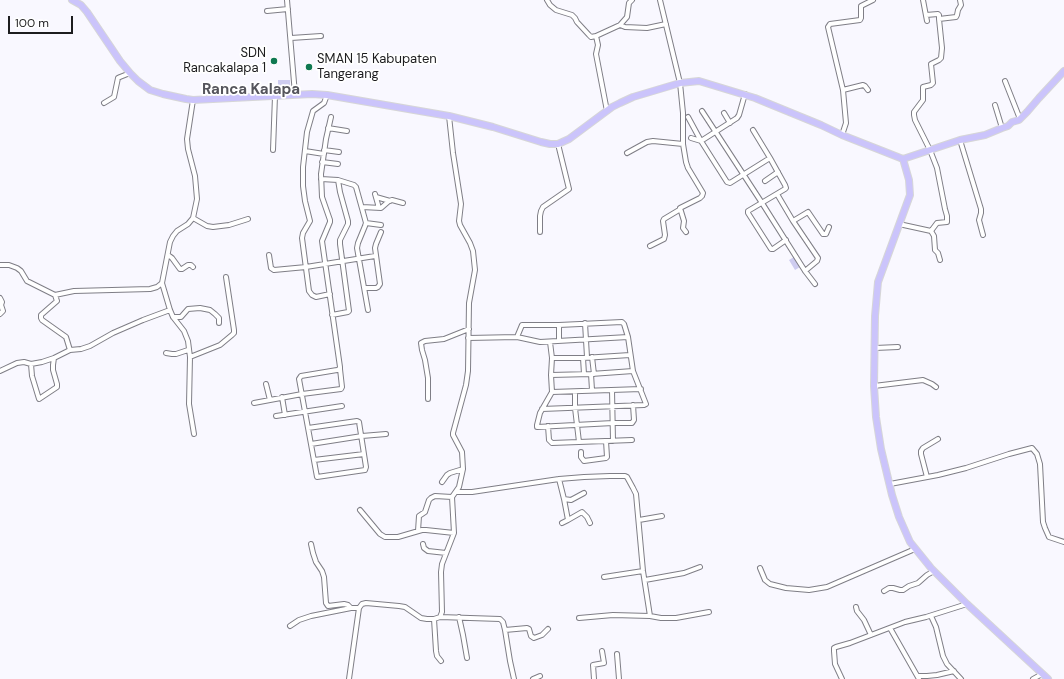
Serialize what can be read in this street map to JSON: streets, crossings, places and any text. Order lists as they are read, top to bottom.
{
  "districts": ["Ranca Kalapa"],
  "places": ["SDN Rancakalapa 1", "SMAN 15 Kabupaten Tangerang"],
  "scale_bar": "100 m"
}
